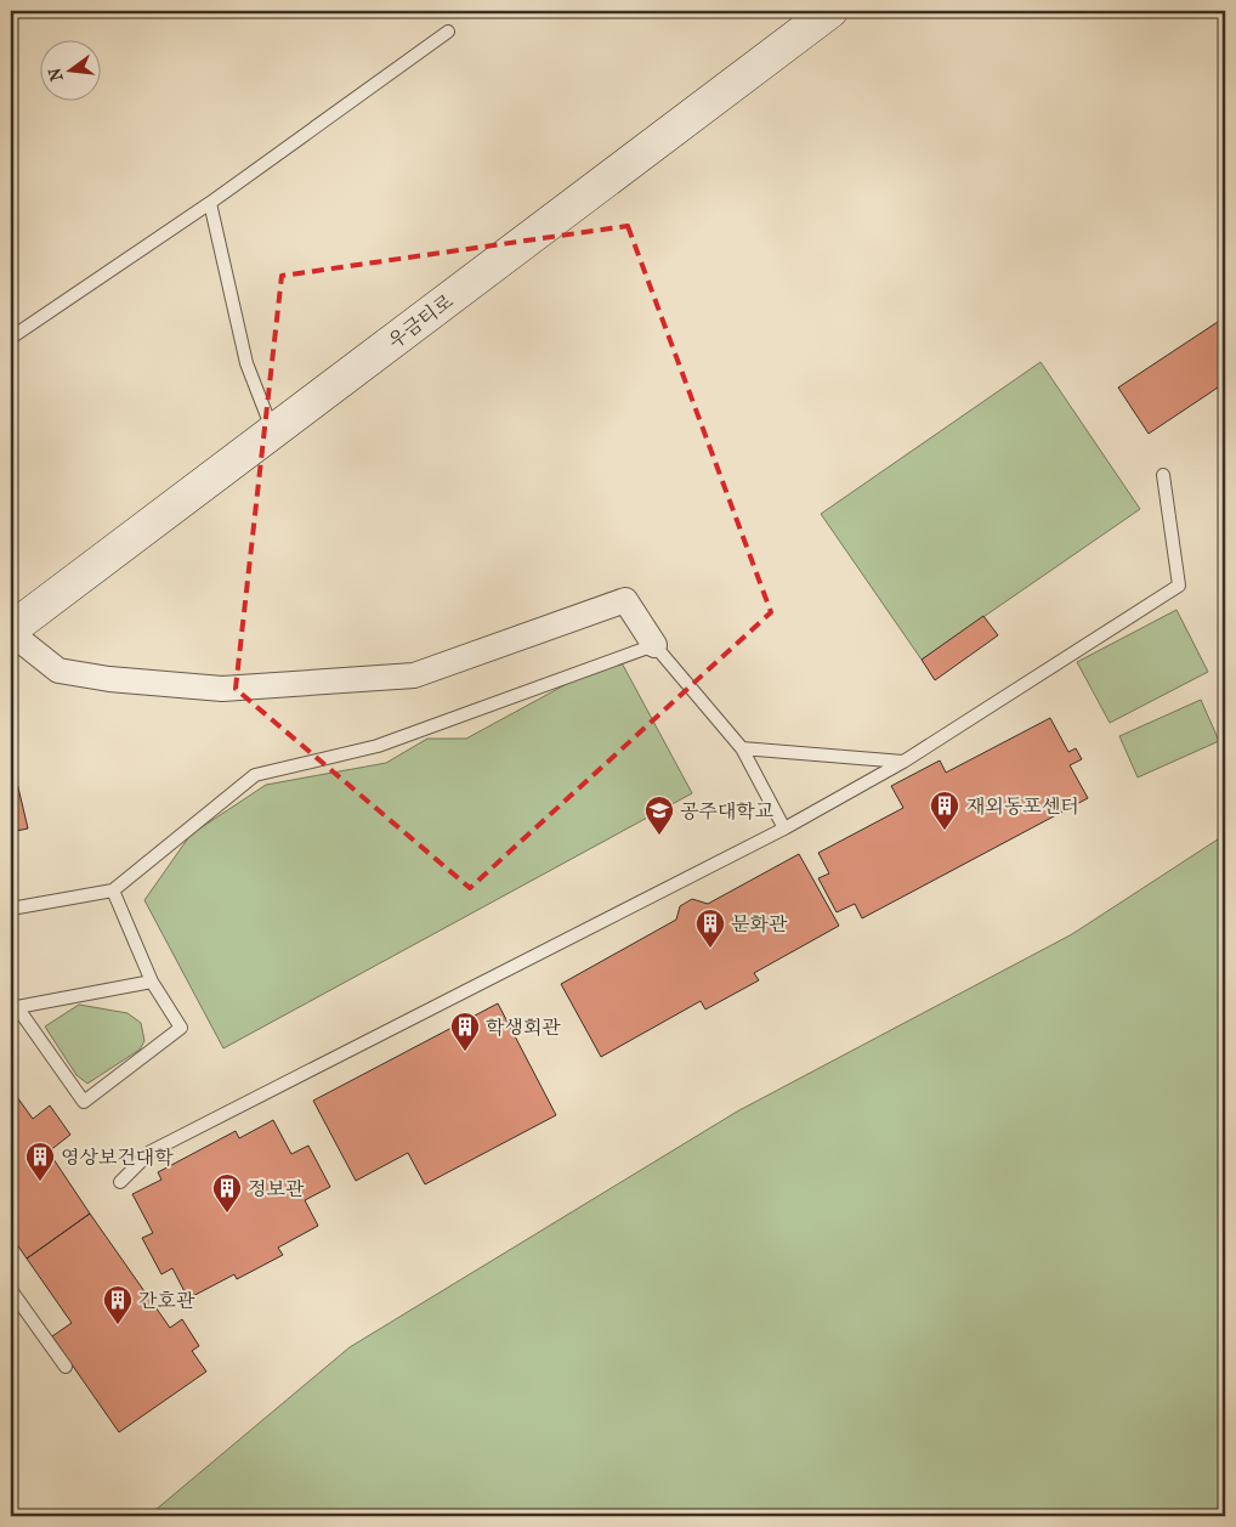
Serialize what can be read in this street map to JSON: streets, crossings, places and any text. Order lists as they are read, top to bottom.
{
  "streets": {
    "main road": ["우금티로"]
  },
  "places": {
    "building": [
      "재외동포센터",
      "문화관",
      "학생회관",
      "영상보건대학",
      "정보관",
      "간호관"
    ],
    "school or university": ["공주대학교"]
  },
  "north": "left"
}
